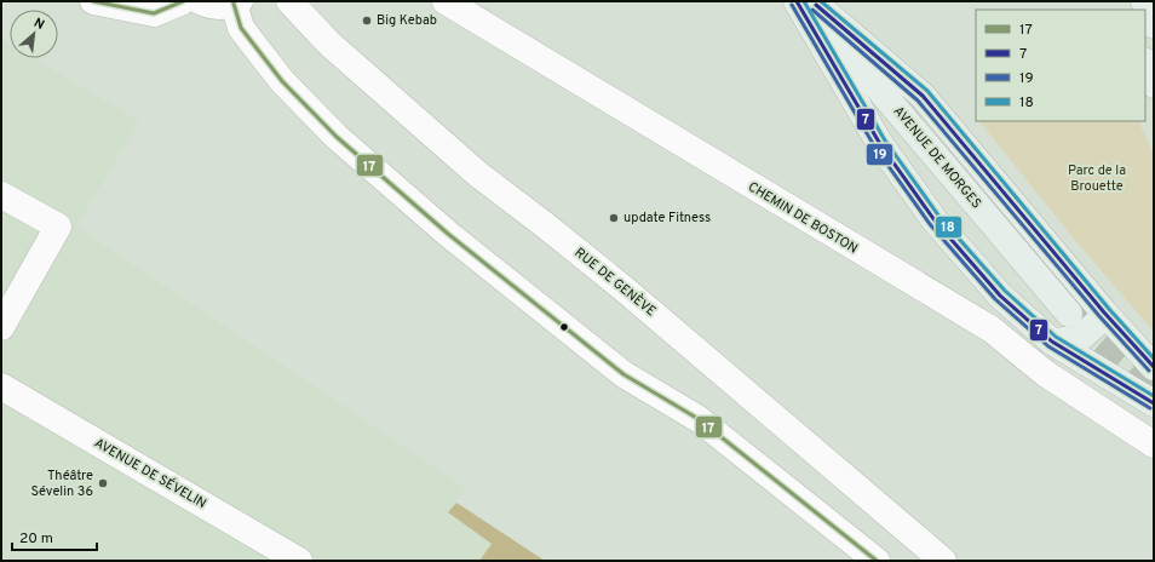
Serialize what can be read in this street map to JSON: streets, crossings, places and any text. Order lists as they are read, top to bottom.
{
  "streets": {
    "main road": ["AVENUE DE MORGES"],
    "street": ["CHEMIN DE BOSTON", "RUE DE GENÈVE", "AVENUE DE SÉVELIN"]
  },
  "parks": ["Parc de la Brouette"],
  "places": ["Big Kebab", "update Fitness", "Théâtre Sévelin 36"],
  "lines": [
    "transit line 17",
    "transit line 7",
    "transit line 18",
    "transit line 19"
  ],
  "legend": [
    "17",
    "7",
    "19",
    "18"
  ],
  "scale_bar": "20 m",
  "north": "top right"
}
